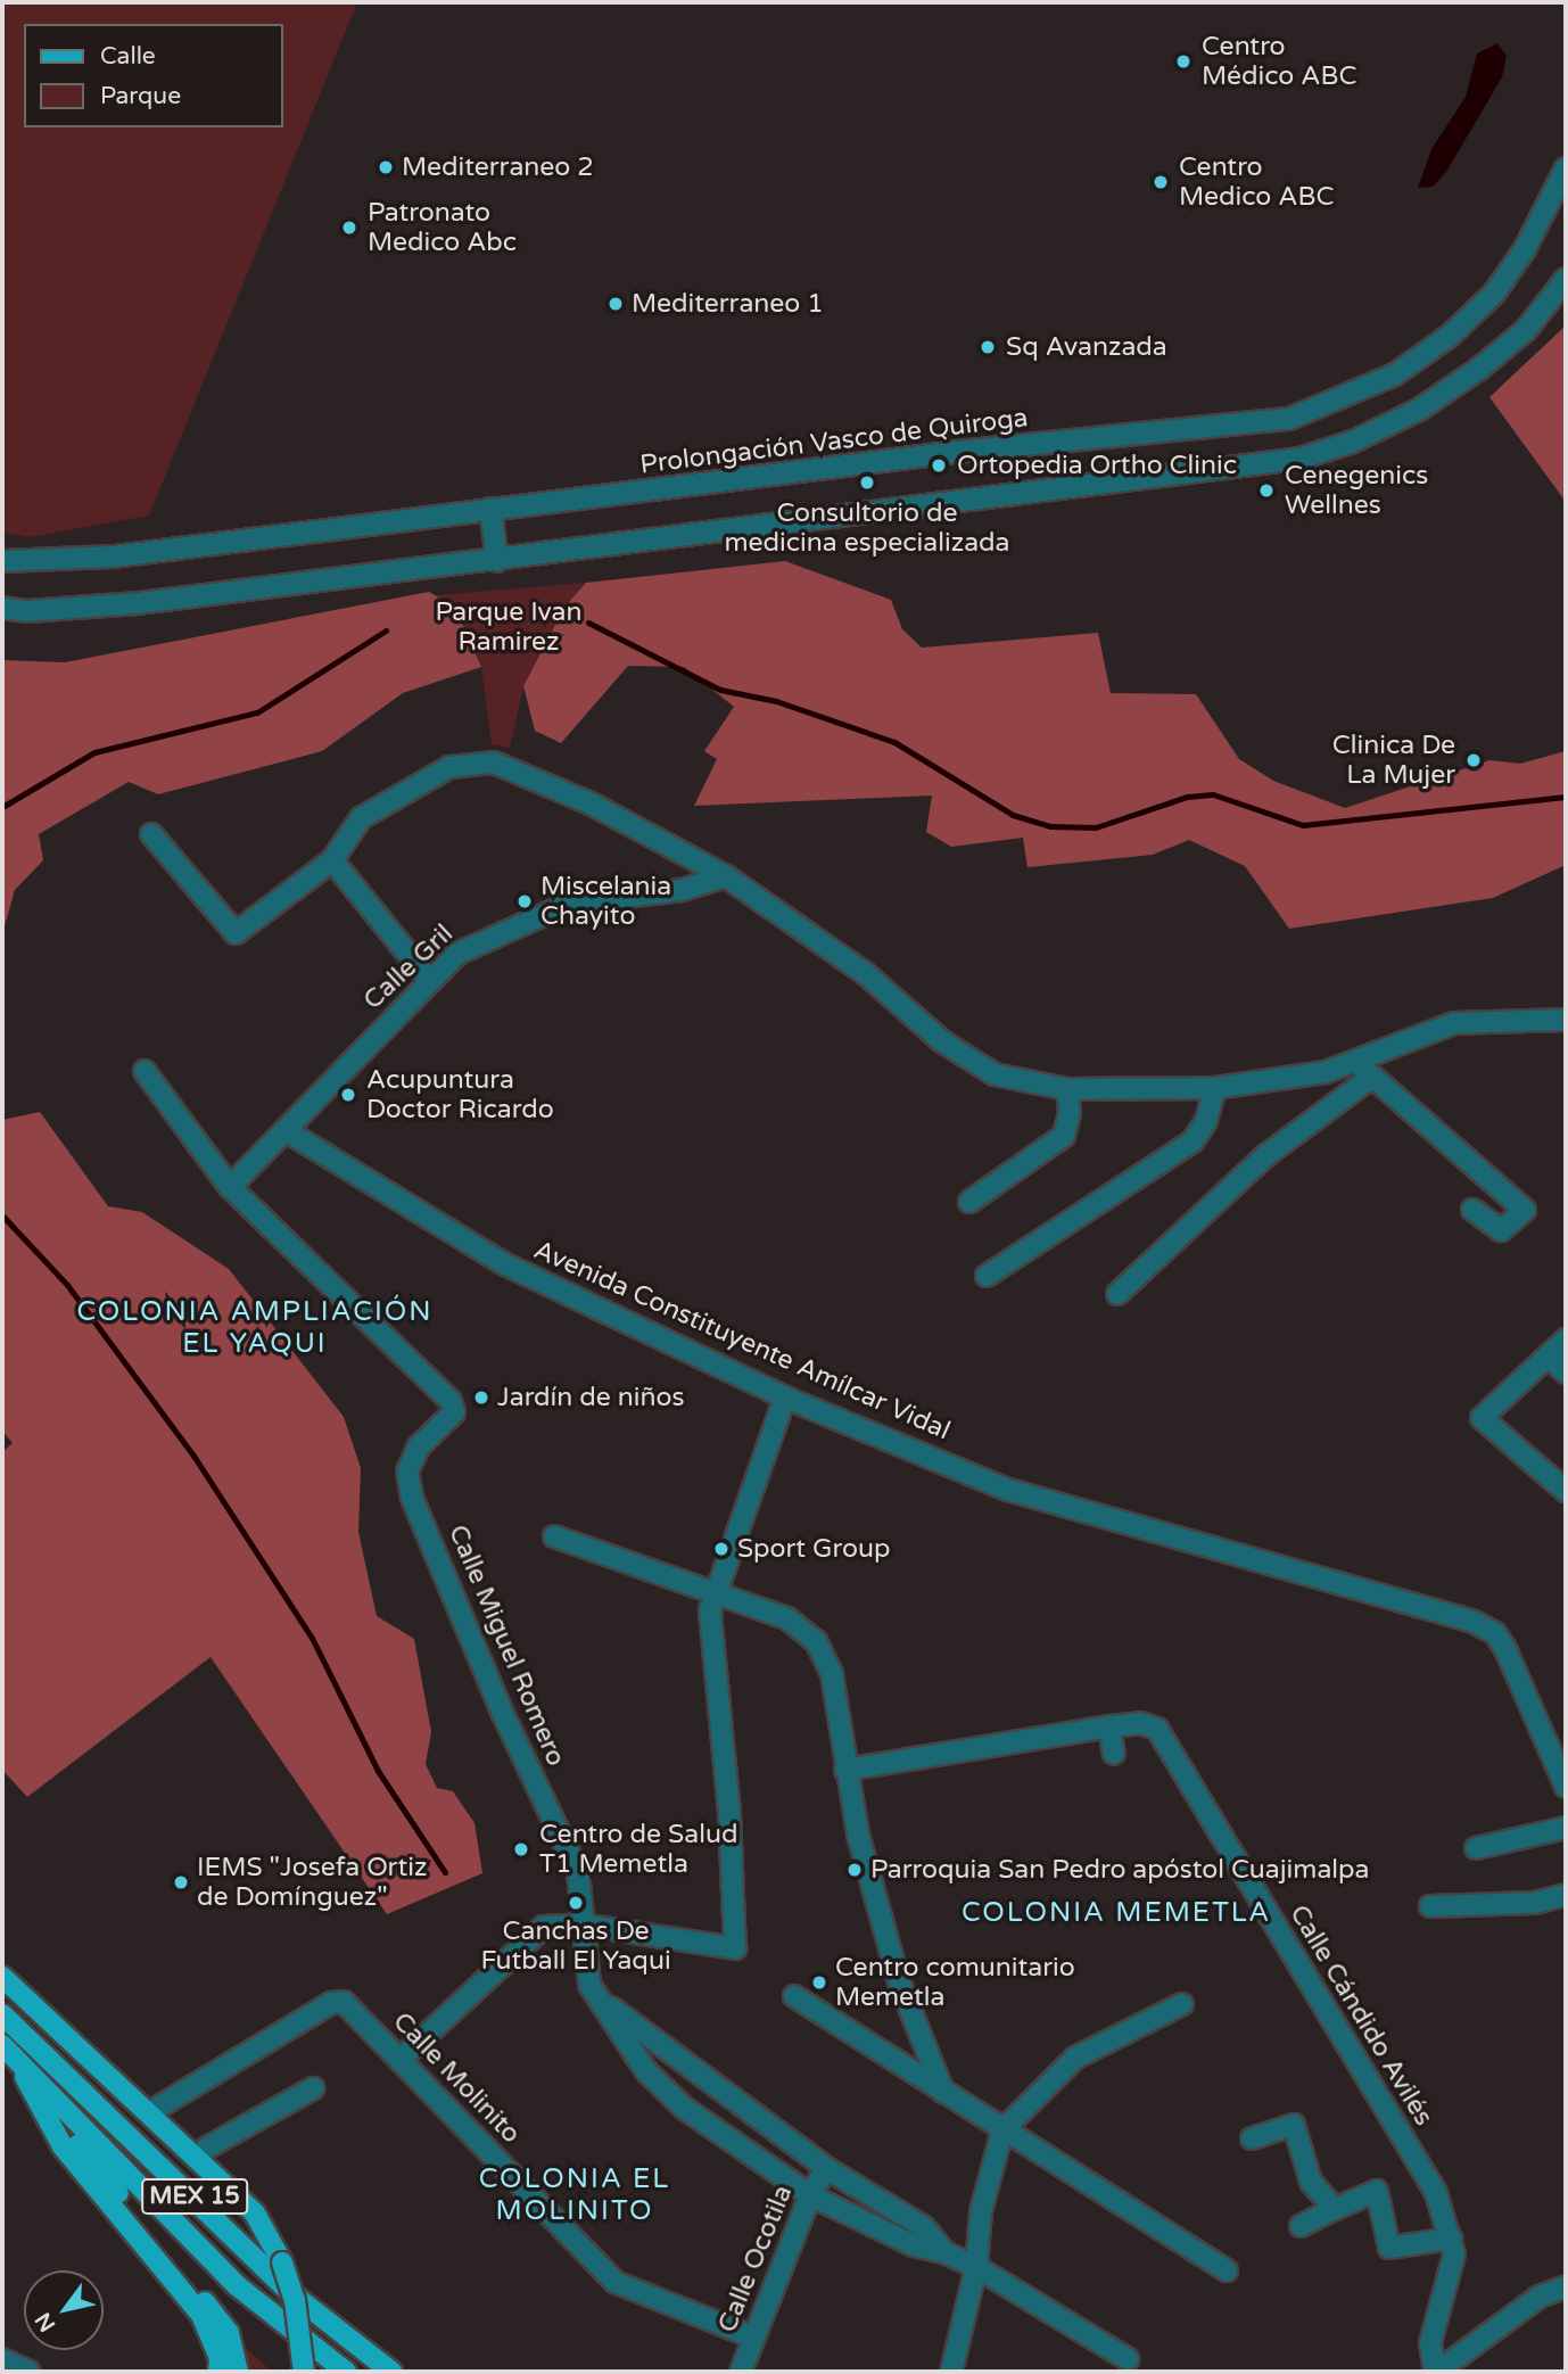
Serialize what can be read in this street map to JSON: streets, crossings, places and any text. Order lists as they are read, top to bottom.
{
  "streets": {
    "main road": ["MEX 15"],
    "street": [
      "Prolongación Vasco de Quiroga",
      "Calle Gril",
      "Avenida Constituyente Amílcar Vidal",
      "Calle Miguel Romero",
      "Calle Cándido Avilés",
      "Calle Molinito",
      "Calle Ocotila"
    ]
  },
  "crossings": [
    ["Calle Gril", "Avenida Constituyente Amílcar Vidal"],
    ["Calle Gril", "Calle Miguel Romero"],
    ["Calle Molinito", "Calle Ocotila"]
  ],
  "districts": ["COLONIA AMPLIACIÓN EL YAQUI", "COLONIA MEMETLA", "COLONIA EL MOLINITO"],
  "parks": ["Parque Ivan Ramirez"],
  "places": [
    "Centro Médico ABC",
    "Mediterraneo 2",
    "Centro Medico ABC",
    "Patronato Medico Abc",
    "Mediterraneo 1",
    "Sq Avanzada",
    "Ortopedia Ortho Clinic",
    "Consultorio de medicina especializada",
    "Cenegenics Wellnes",
    "Clinica De La Mujer",
    "Miscelania Chayito",
    "Acupuntura Doctor Ricardo",
    "Jardín de niños",
    "Sport Group",
    "Centro de Salud T1 Memetla",
    "Parroquia San Pedro apóstol Cuajimalpa",
    "IEMS \"Josefa Ortiz de Domínguez\"",
    "Canchas De Futball El Yaqui",
    "Centro comunitario Memetla"
  ],
  "legend": ["Calle", "Parque"],
  "north": "bottom left"
}
